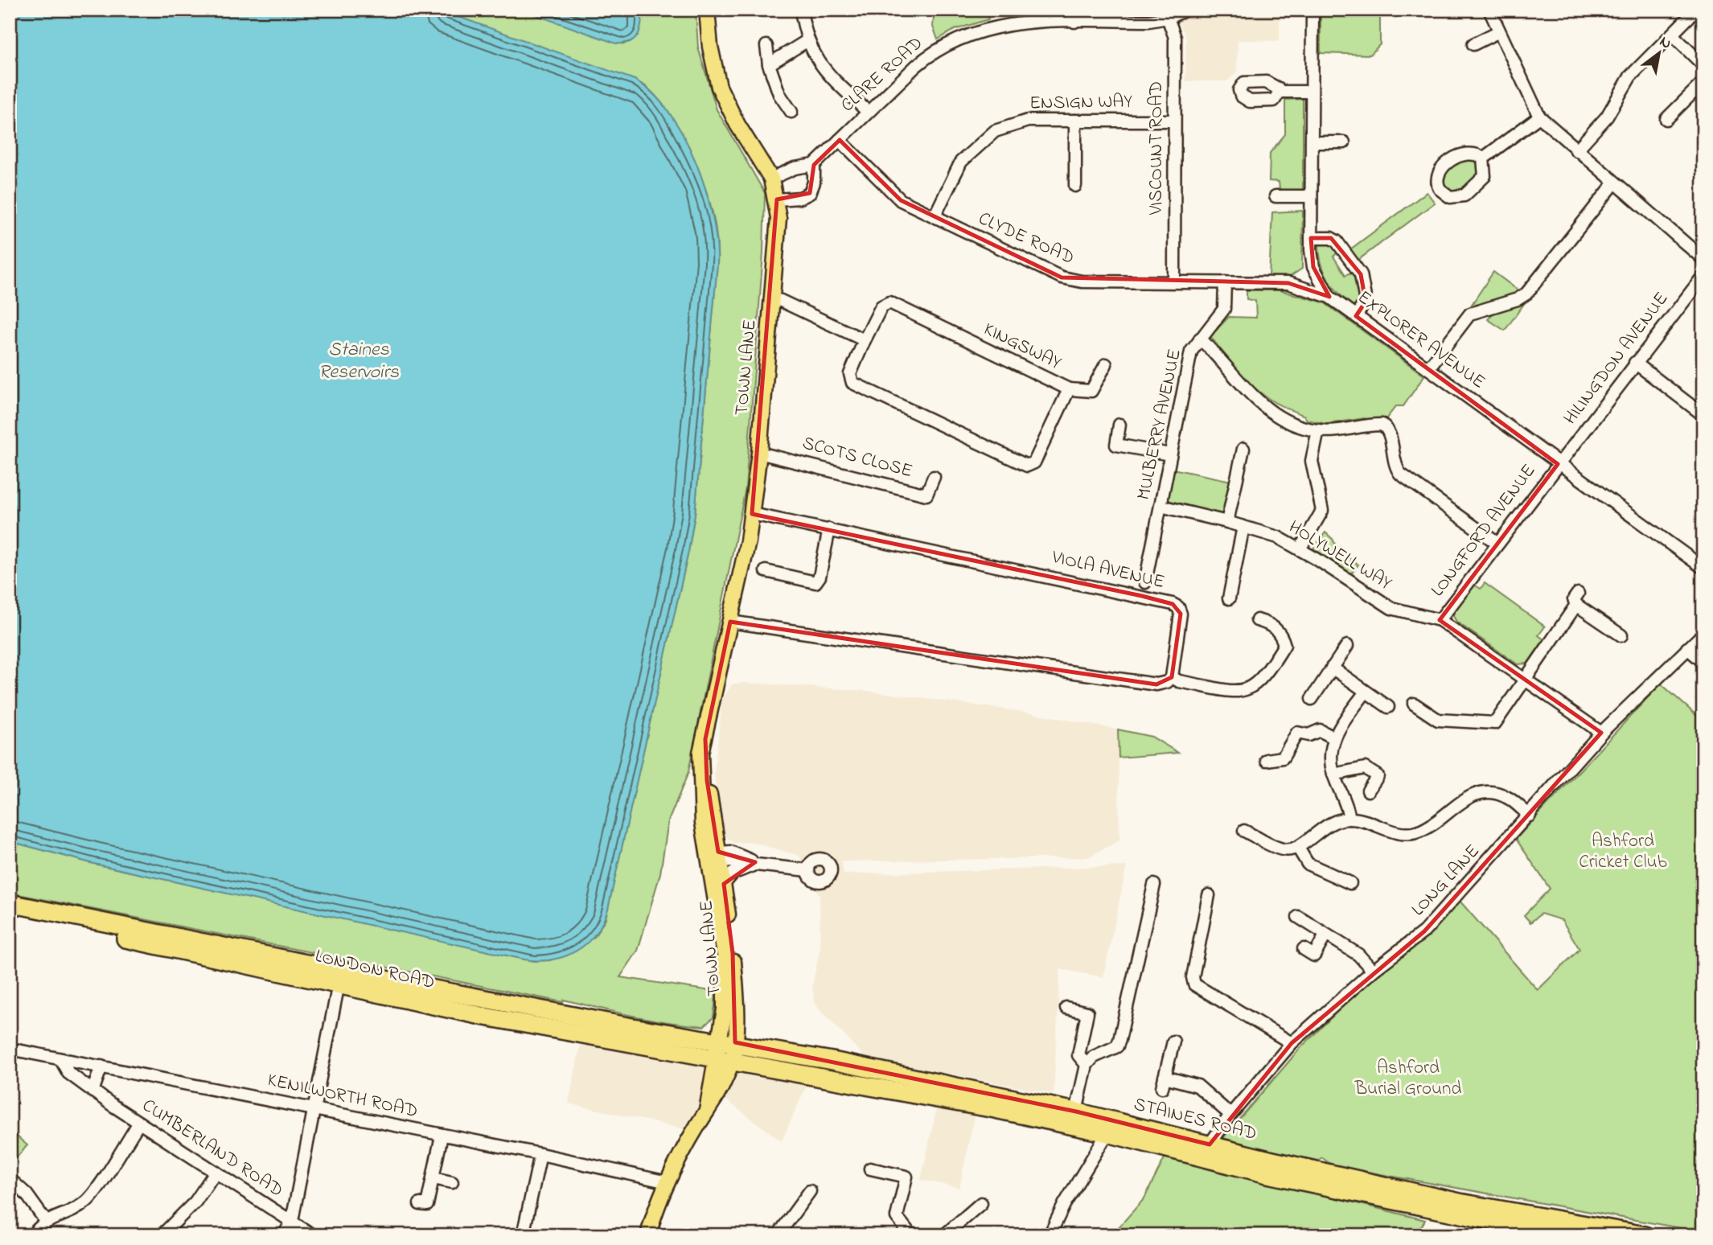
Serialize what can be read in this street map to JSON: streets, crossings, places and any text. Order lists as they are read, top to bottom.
{
  "streets": {
    "highway": ["LONDON ROAD", "STAINES ROAD"],
    "main road": ["TOWN LANE"],
    "street": [
      "CLARE ROAD",
      "ENSIGN WAY",
      "VISCOUNT ROAD",
      "CLYDE ROAD",
      "EXPLORER AVENUE",
      "KINGSWAY",
      "HILINGDON AVENUE",
      "MULBERRY AVENUE",
      "SCOTS CLOSE",
      "LONGFORD AVENUE",
      "HOLYWELL WAY",
      "VIOLA AVENUE",
      "LONG LANE",
      "KENILWORTH ROAD",
      "CUMBERLAND ROAD"
    ]
  },
  "crossings": [
    ["CLARE ROAD", "VISCOUNT ROAD"],
    ["CLARE ROAD", "CLYDE ROAD"],
    ["ENSIGN WAY", "VISCOUNT ROAD"],
    ["ENSIGN WAY", "CLYDE ROAD"],
    ["VISCOUNT ROAD", "CLYDE ROAD"],
    ["CLYDE ROAD", "EXPLORER AVENUE"],
    ["CLYDE ROAD", "MULBERRY AVENUE"],
    ["EXPLORER AVENUE", "HILINGDON AVENUE"],
    ["EXPLORER AVENUE", "LONGFORD AVENUE"],
    ["HILINGDON AVENUE", "LONGFORD AVENUE"],
    ["TOWN LANE", "SCOTS CLOSE"],
    ["TOWN LANE", "VIOLA AVENUE"],
    ["TOWN LANE", "STAINES ROAD"],
    ["MULBERRY AVENUE", "HOLYWELL WAY"],
    ["LONGFORD AVENUE", "HOLYWELL WAY"],
    ["HOLYWELL WAY", "LONG LANE"],
    ["LONG LANE", "STAINES ROAD"],
    ["LONDON ROAD", "STAINES ROAD"],
    ["KENILWORTH ROAD", "CUMBERLAND ROAD"]
  ],
  "water": ["Staines Reservoirs"],
  "parks": ["Ashford Cricket Club", "Ashford Burial Ground"],
  "north": "top right"
}
